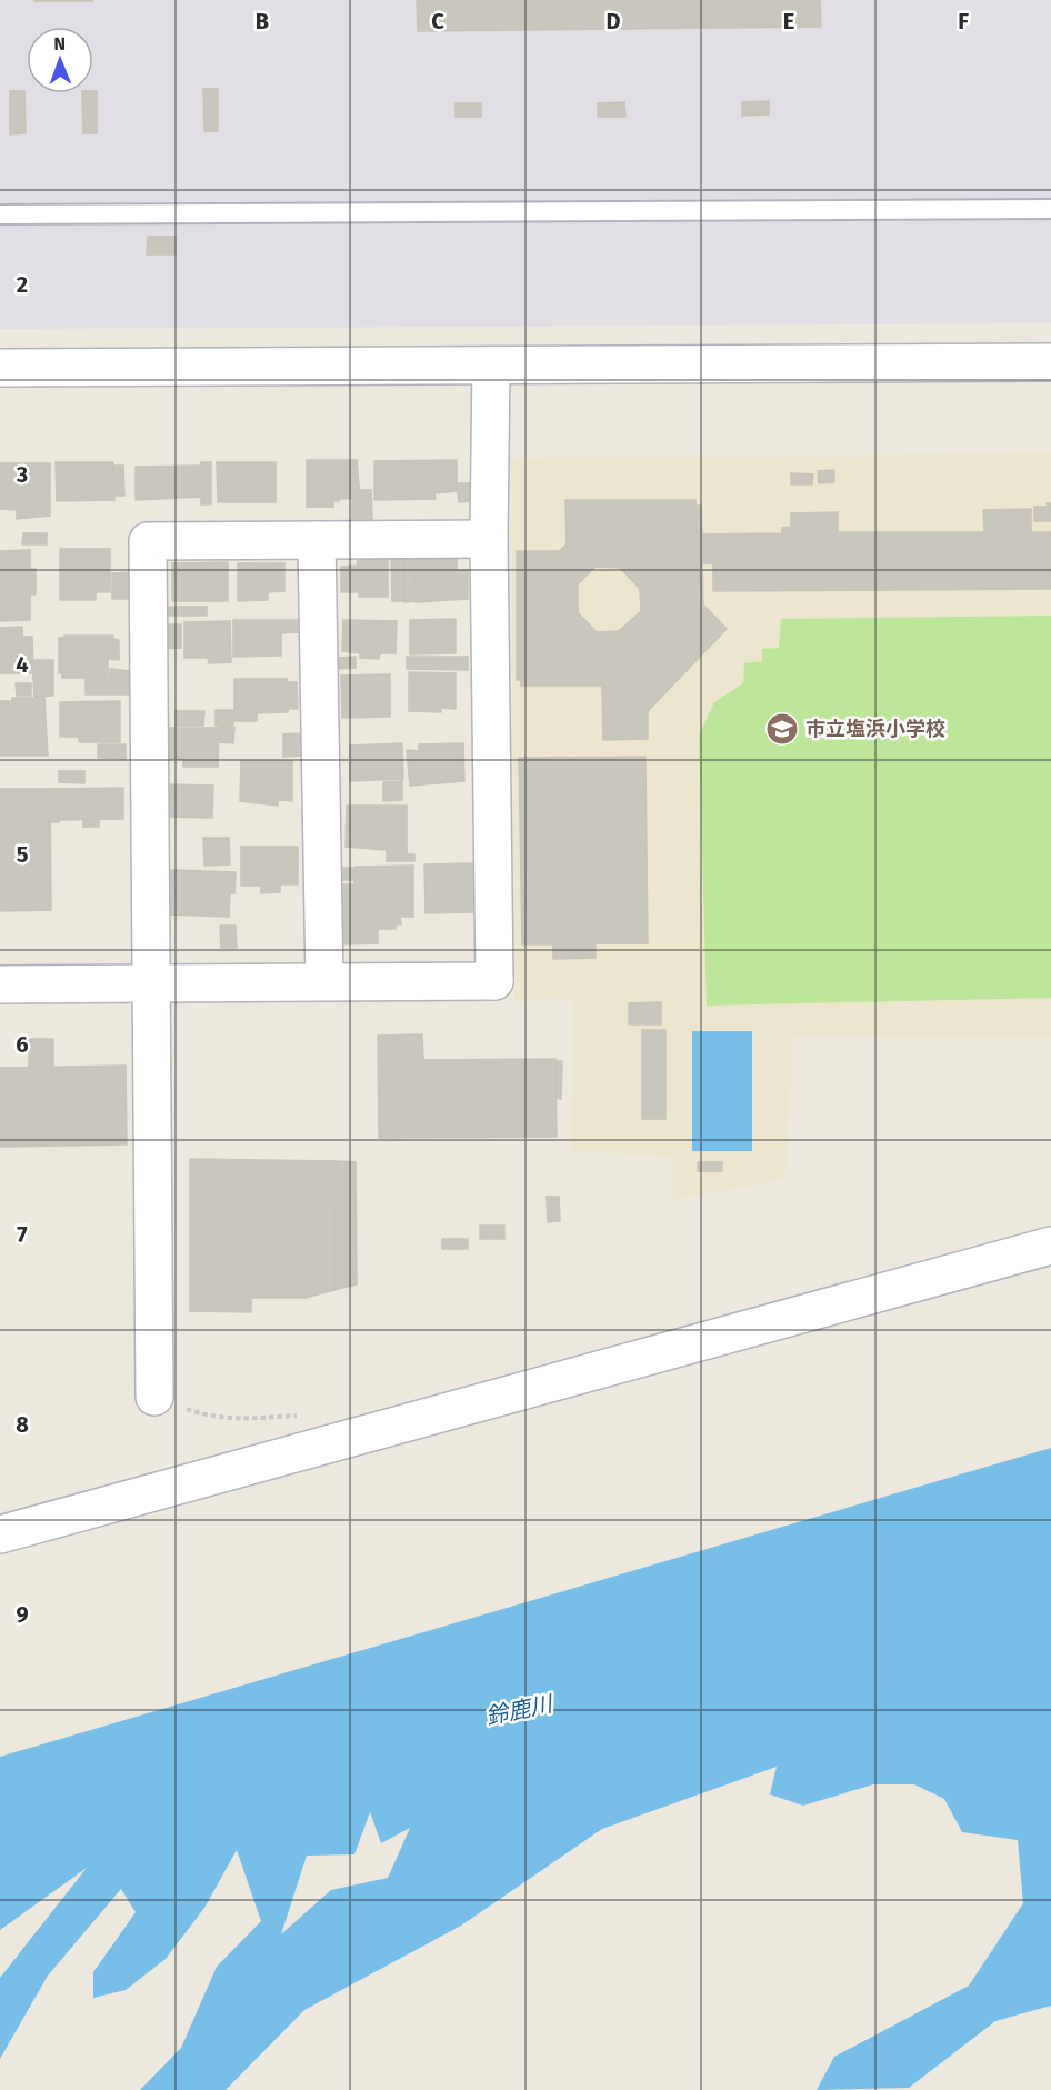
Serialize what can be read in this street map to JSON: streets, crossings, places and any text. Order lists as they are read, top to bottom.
{
  "water": ["鈴鹿川"],
  "places": {
    "school or university": ["市立塩浜小学校"]
  },
  "north": "top",
  "grid": {
    "columns": [
      "B",
      "C",
      "D",
      "E",
      "F"
    ],
    "rows": [
      "2",
      "3",
      "4",
      "5",
      "6",
      "7",
      "8",
      "9"
    ]
  }
}
